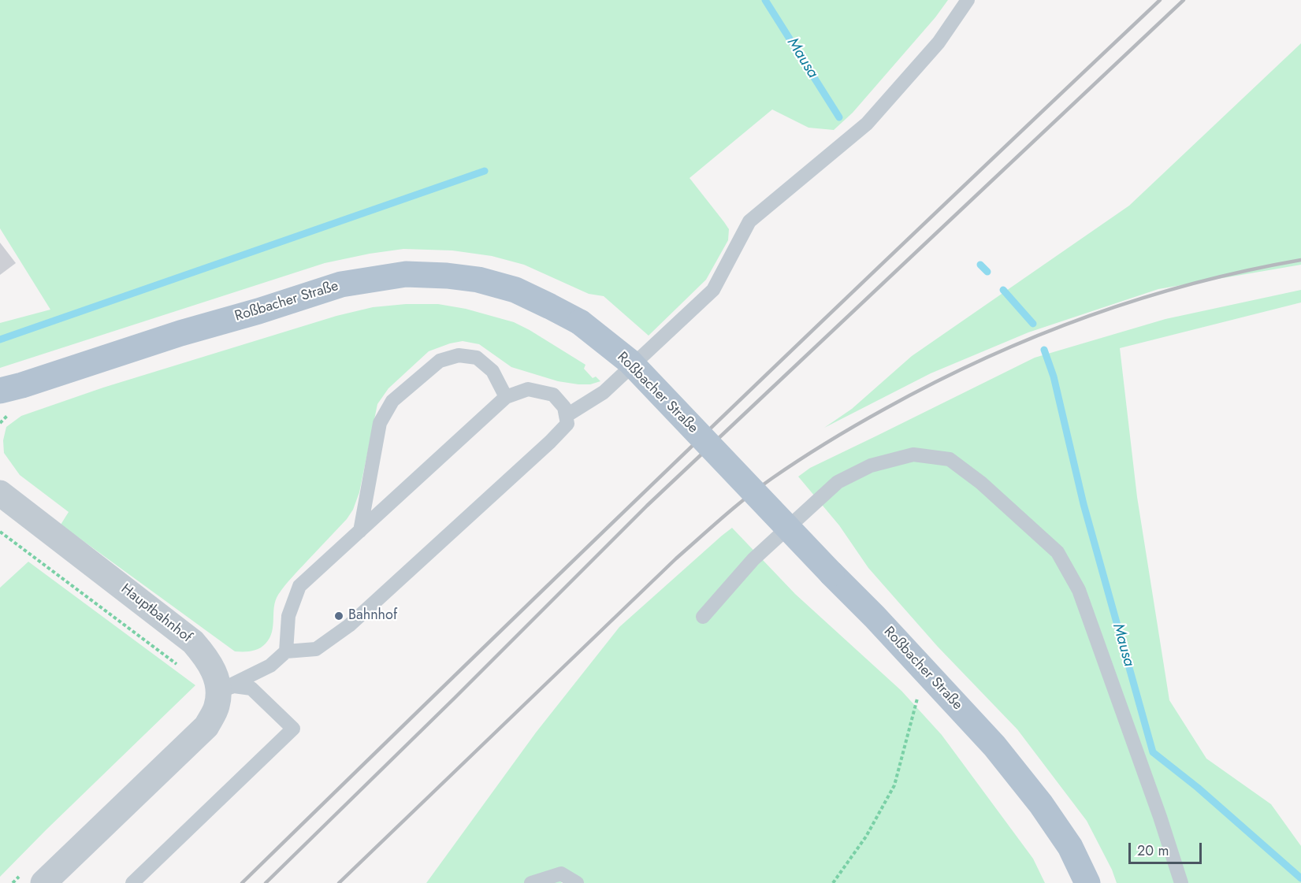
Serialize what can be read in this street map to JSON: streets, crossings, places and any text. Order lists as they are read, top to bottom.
{
  "streets": {
    "main road": ["Roßbacher Straße"],
    "street": ["Hauptbahnhof"]
  },
  "water": ["Mausa"],
  "places": ["Bahnhof"],
  "scale_bar": "20 m"
}
